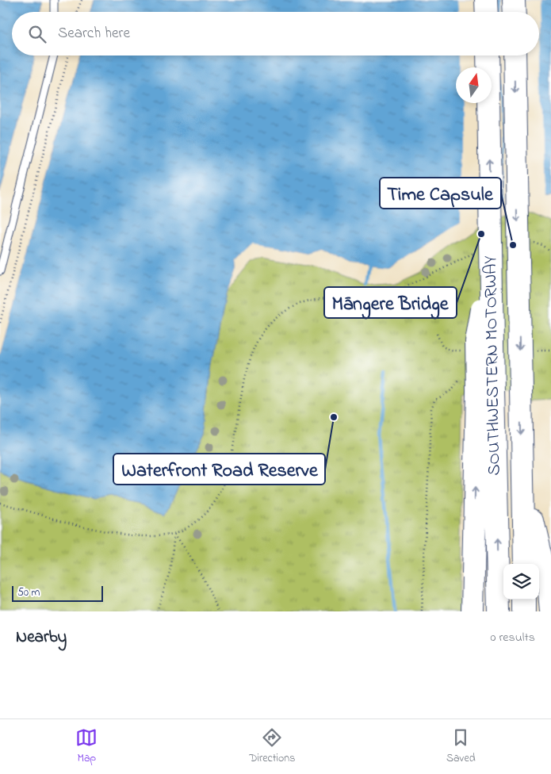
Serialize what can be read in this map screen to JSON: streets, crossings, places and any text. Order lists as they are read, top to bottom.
{
  "streets": {
    "highway": ["SOUTHWESTERN MOTORWAY"]
  },
  "places": ["Māngere Bridge", "Time Capsule", "Waterfront Road Reserve"],
  "scale_bar": "50 m",
  "north": "top",
  "page": {
    "search": "Search here",
    "scale": "50 m",
    "heading": ["Nearby", "0 results"],
    "nav": ["Map", "Directions", "Saved"]
  }
}
